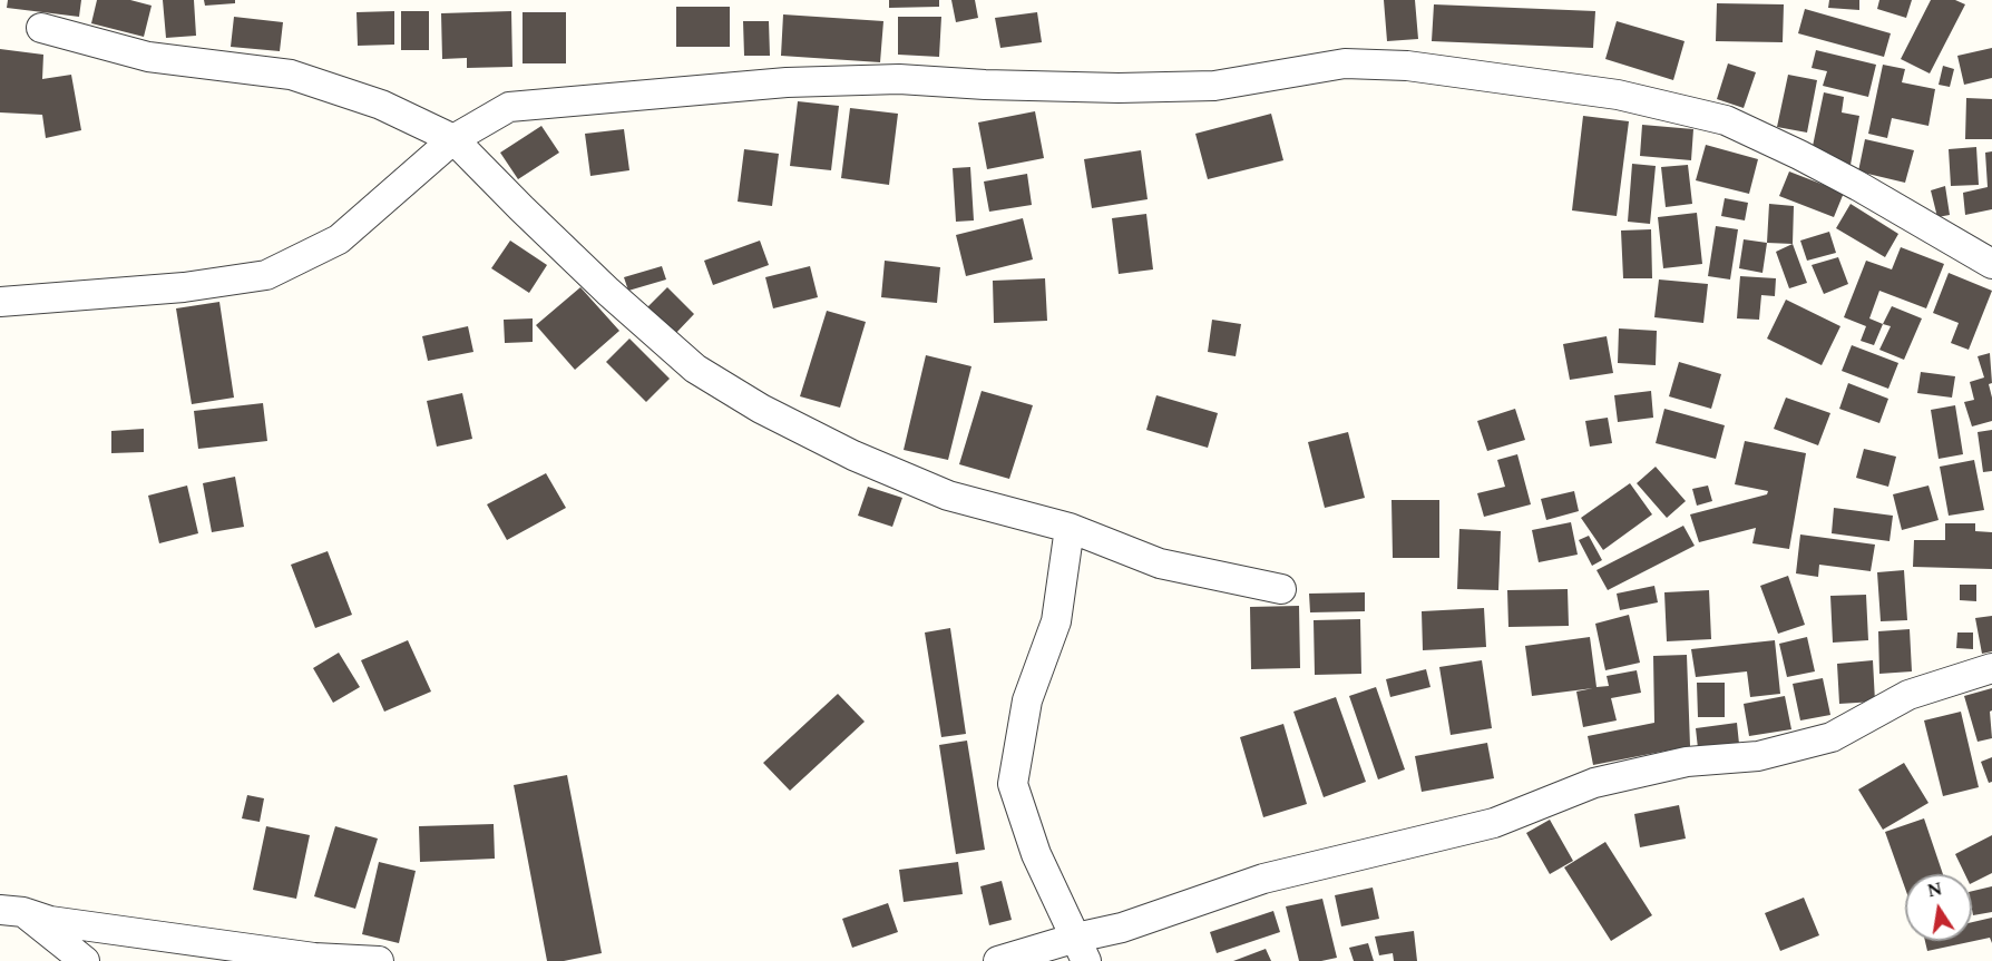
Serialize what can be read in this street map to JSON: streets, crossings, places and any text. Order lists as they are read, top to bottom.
{
  "north": "top"
}
